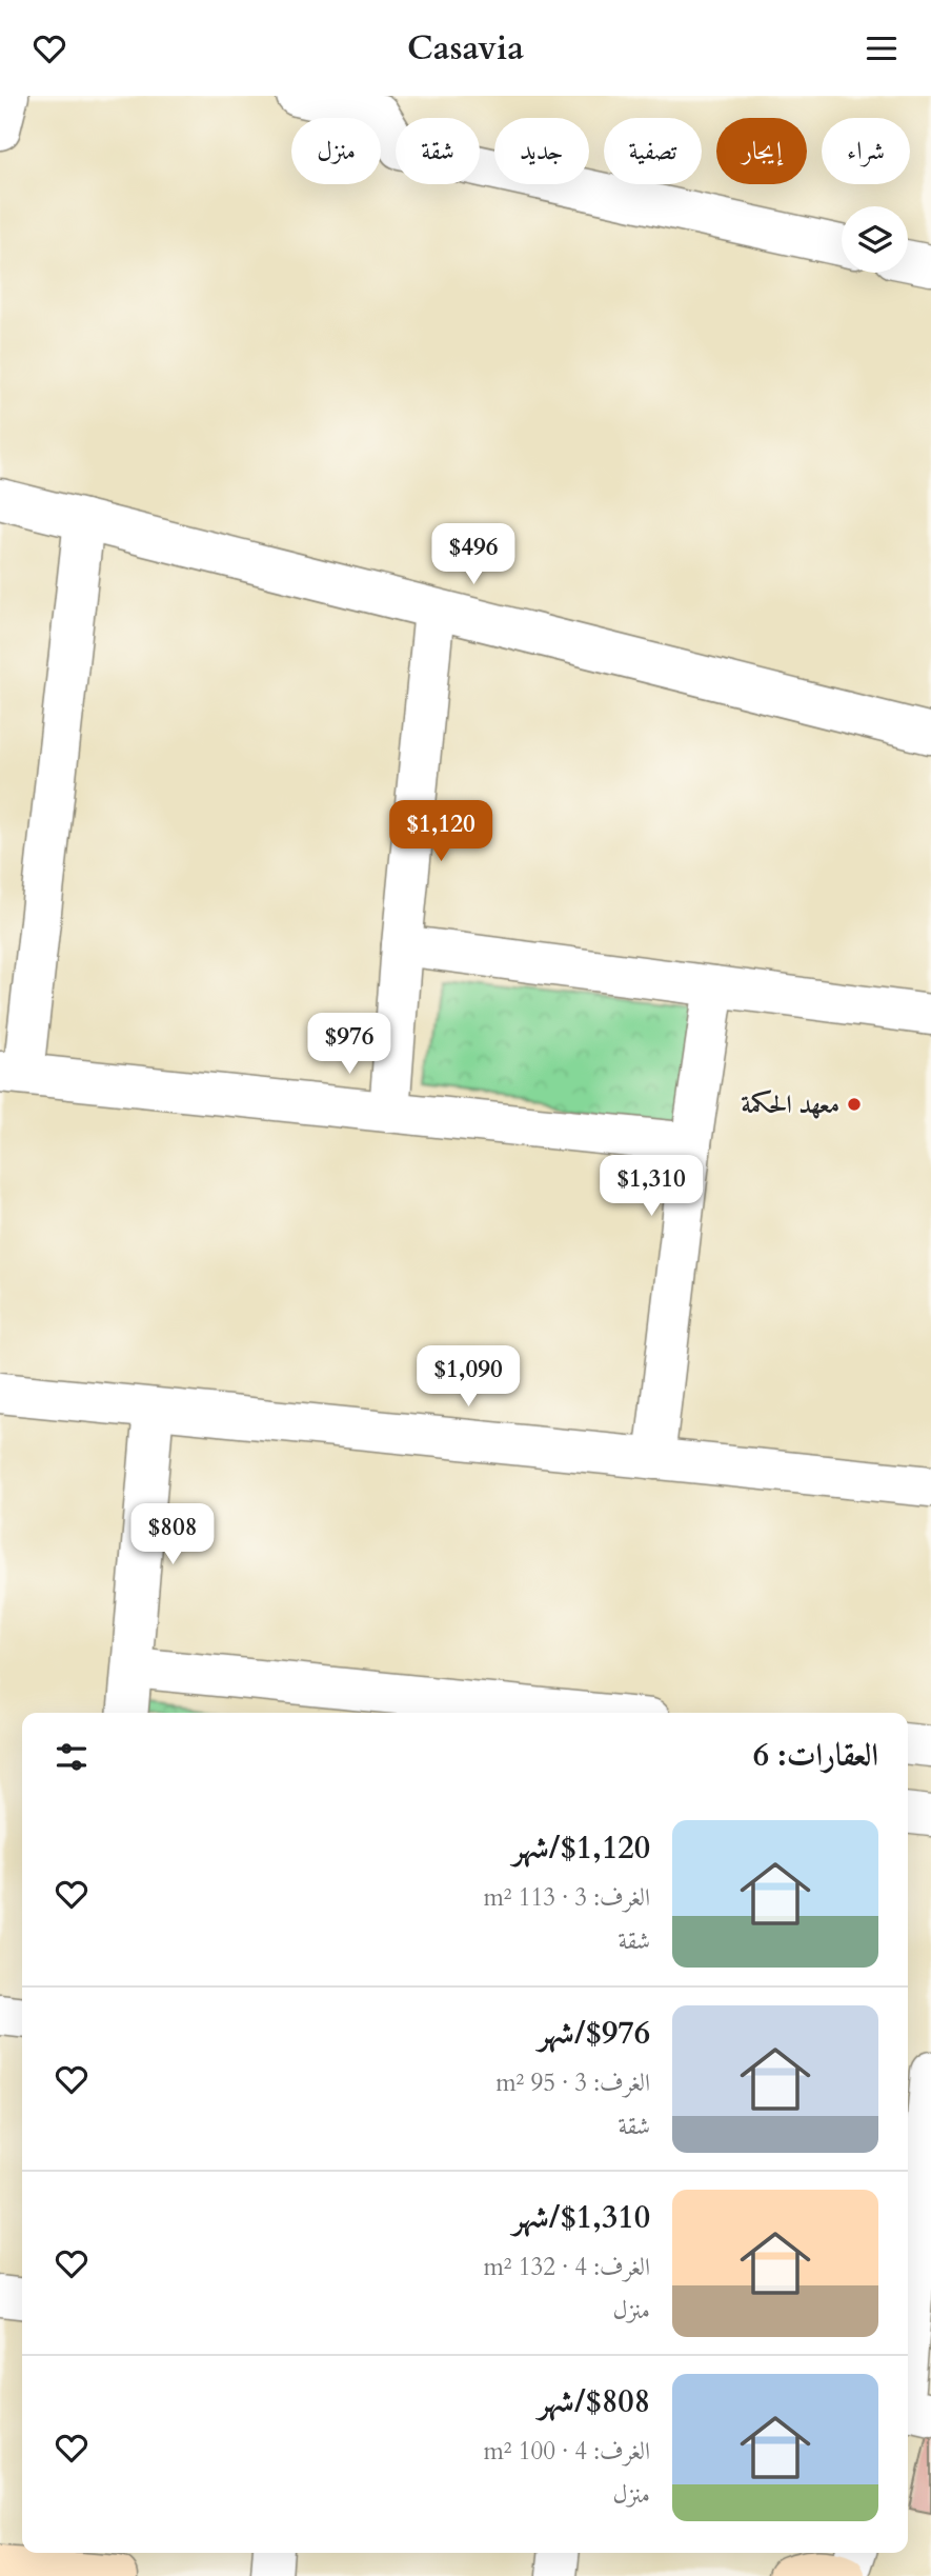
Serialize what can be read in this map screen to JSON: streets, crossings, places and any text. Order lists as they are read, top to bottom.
{
  "places": ["معهد الحكمة"],
  "page": {
    "header": "Casavia",
    "chip": [
      "شراء",
      "إيجار",
      "تصفية",
      "جديد",
      "شقة",
      "منزل"
    ],
    "price": [
      "$496",
      "$1,120",
      "$976",
      "$1,310",
      "$1,090",
      "$808"
    ],
    "heading": "العقارات: 6",
    "list": [
      {
        "name": "$1,120/شهر",
        "note": "الغرف: 3 · 113 m² · شقة"
      },
      {
        "name": "$976/شهر",
        "note": "الغرف: 3 · 95 m² · شقة"
      },
      {
        "name": "$1,310/شهر",
        "note": "الغرف: 4 · 132 m² · منزل"
      },
      {
        "name": "$808/شهر",
        "note": "الغرف: 4 · 100 m² · منزل"
      }
    ]
  }
}
